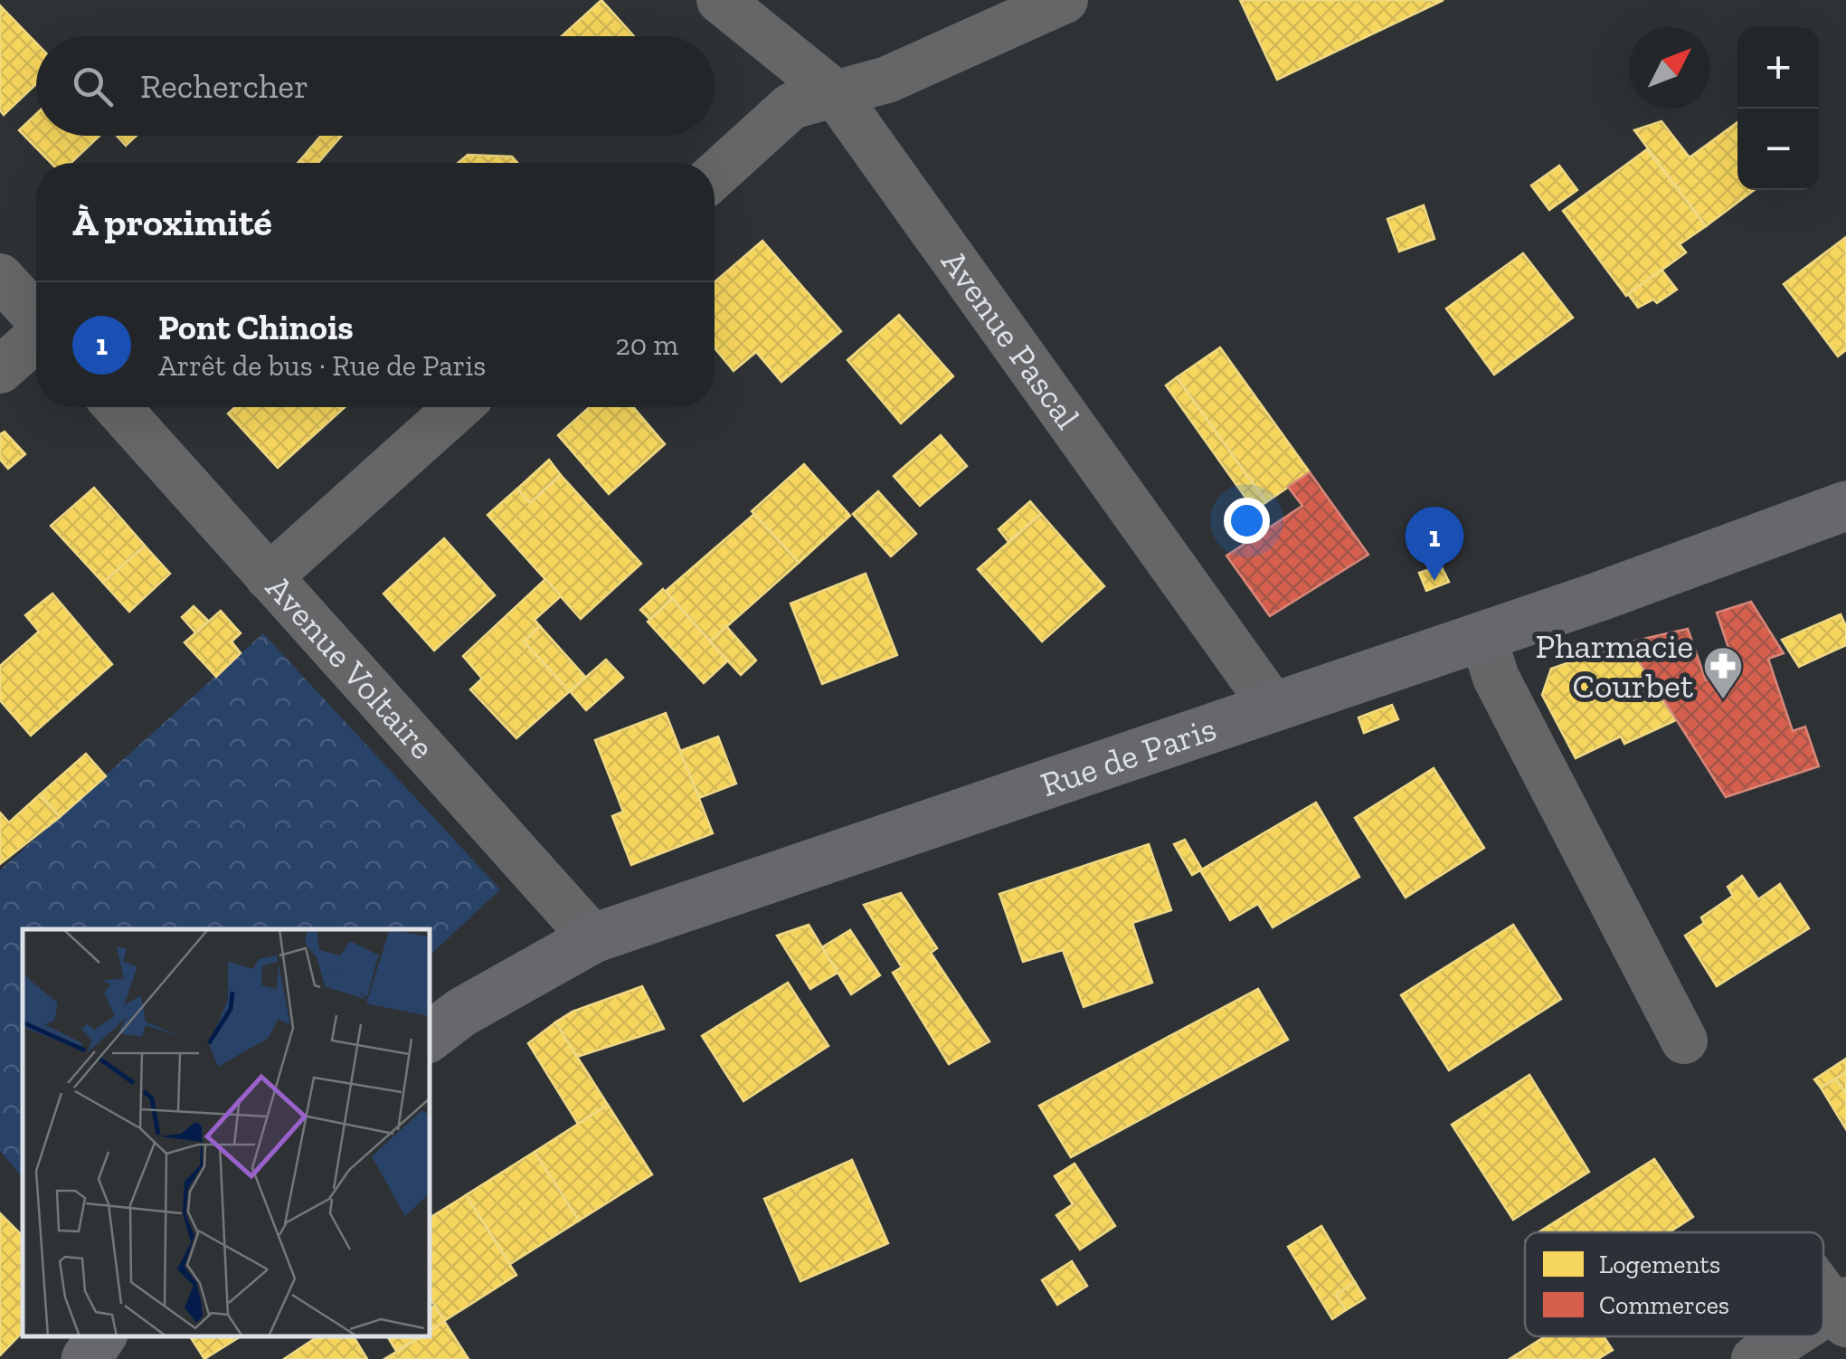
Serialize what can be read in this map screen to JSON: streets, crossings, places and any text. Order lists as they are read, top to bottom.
{
  "streets": {
    "street": ["Avenue Pascal", "Avenue Voltaire", "Rue de Paris"]
  },
  "crossings": [
    ["Avenue Pascal", "Rue de Paris"],
    ["Avenue Voltaire", "Rue de Paris"]
  ],
  "places": {
    "pharmacy": ["Pharmacie Courbet"]
  },
  "legend": ["Logements", "Commerces"],
  "north": "top right",
  "page": {
    "map_buttons": ["+", "−"],
    "search": "Rechercher",
    "heading": "À proximité",
    "list": [
      {
        "mark": "1",
        "name": "Pont Chinois",
        "note": "Arrêt de bus · Rue de Paris",
        "value": "20 m"
      }
    ],
    "pins": "1"
  }
}
